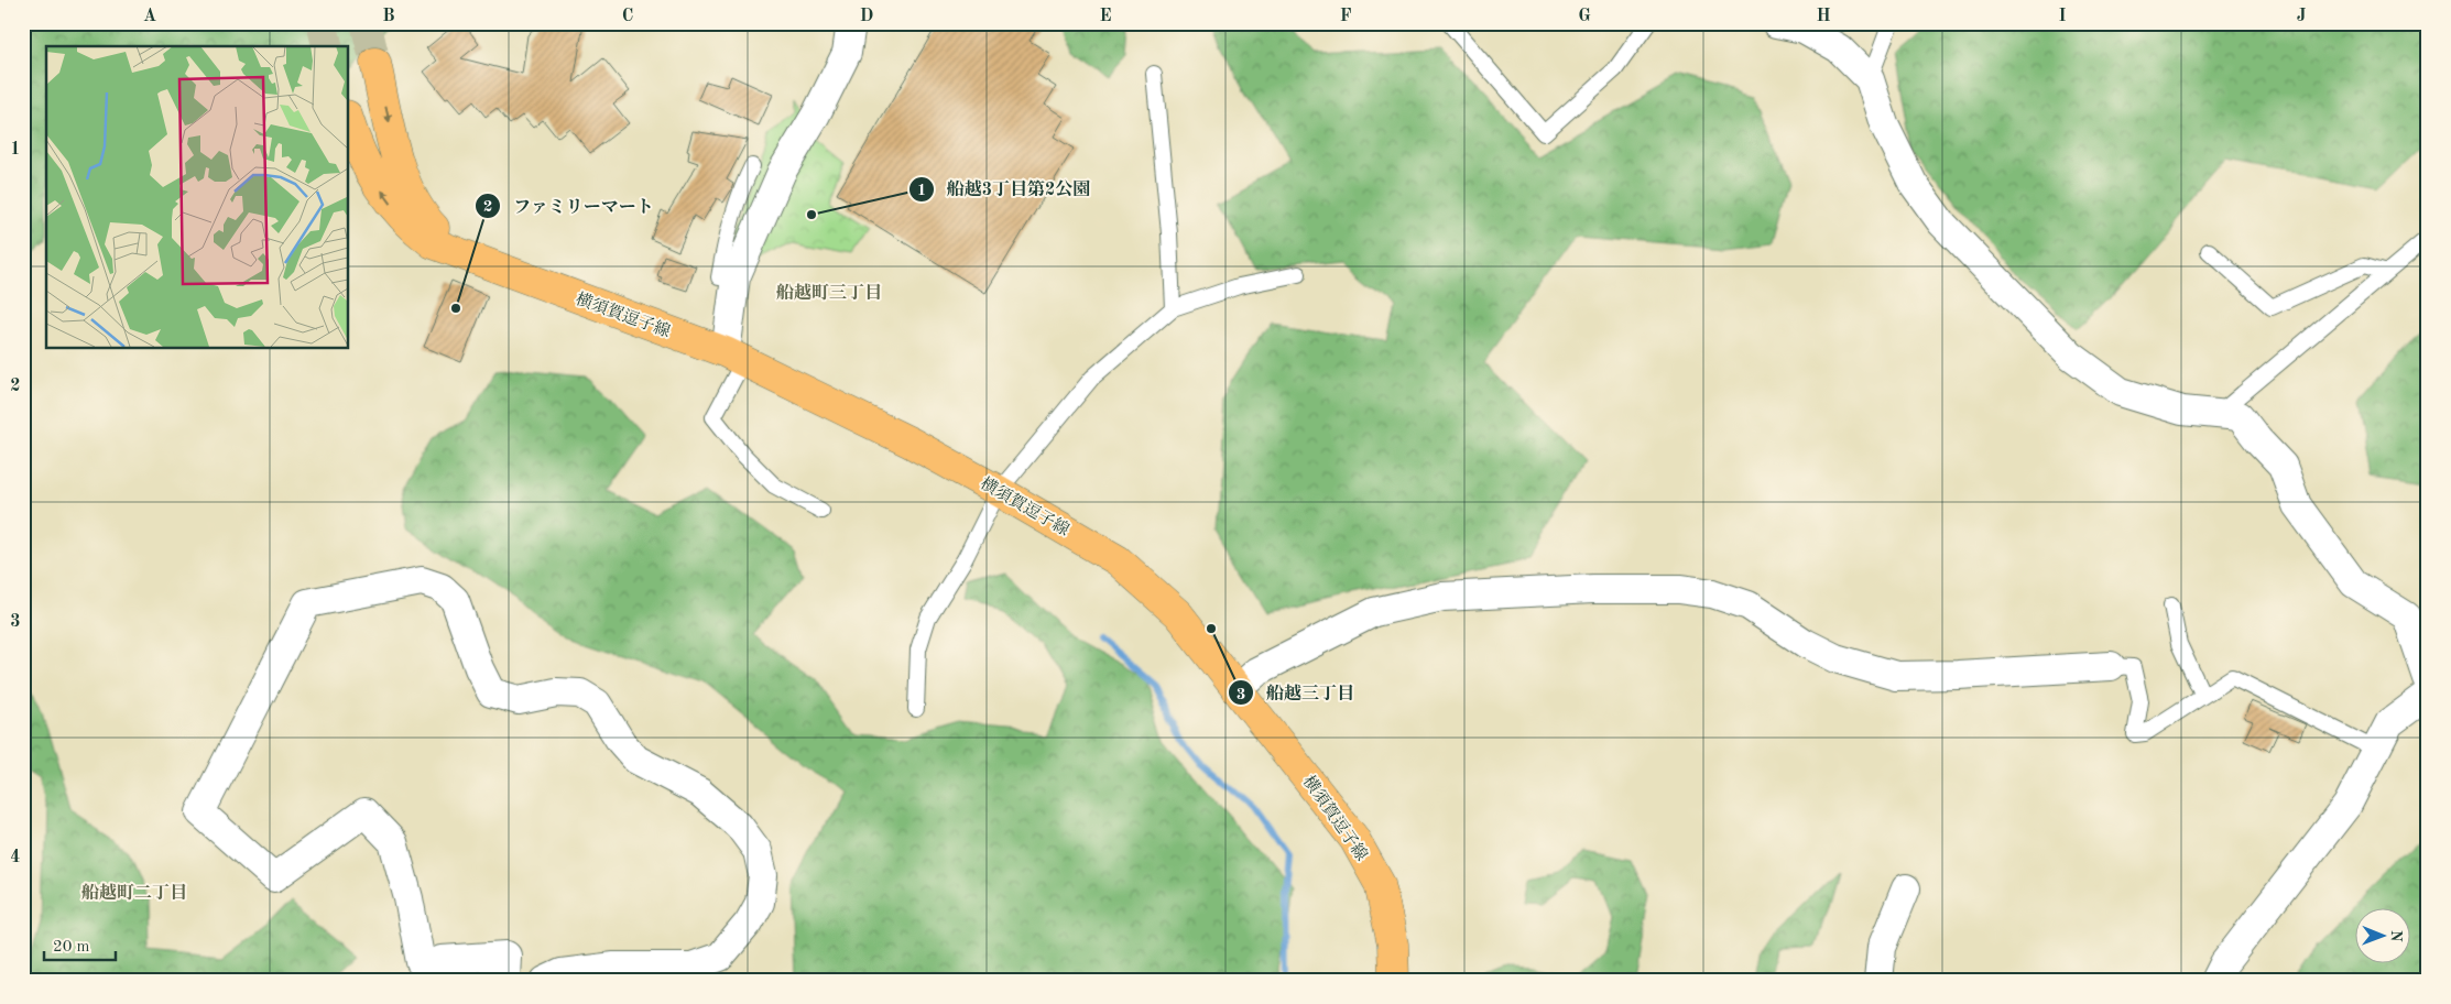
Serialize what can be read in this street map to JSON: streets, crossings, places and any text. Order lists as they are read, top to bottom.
{
  "streets": {
    "main road": ["横須賀逗子線"]
  },
  "districts": ["船越町三丁目", "船越町二丁目"],
  "places": ["船越3丁目第2公園", "ファミリーマート", "船越三丁目"],
  "scale_bar": "20 m",
  "north": "right",
  "grid": {
    "columns": [
      "A",
      "B",
      "C",
      "D",
      "E",
      "F",
      "G",
      "H",
      "I",
      "J"
    ],
    "rows": [
      "1",
      "2",
      "3",
      "4"
    ]
  }
}
